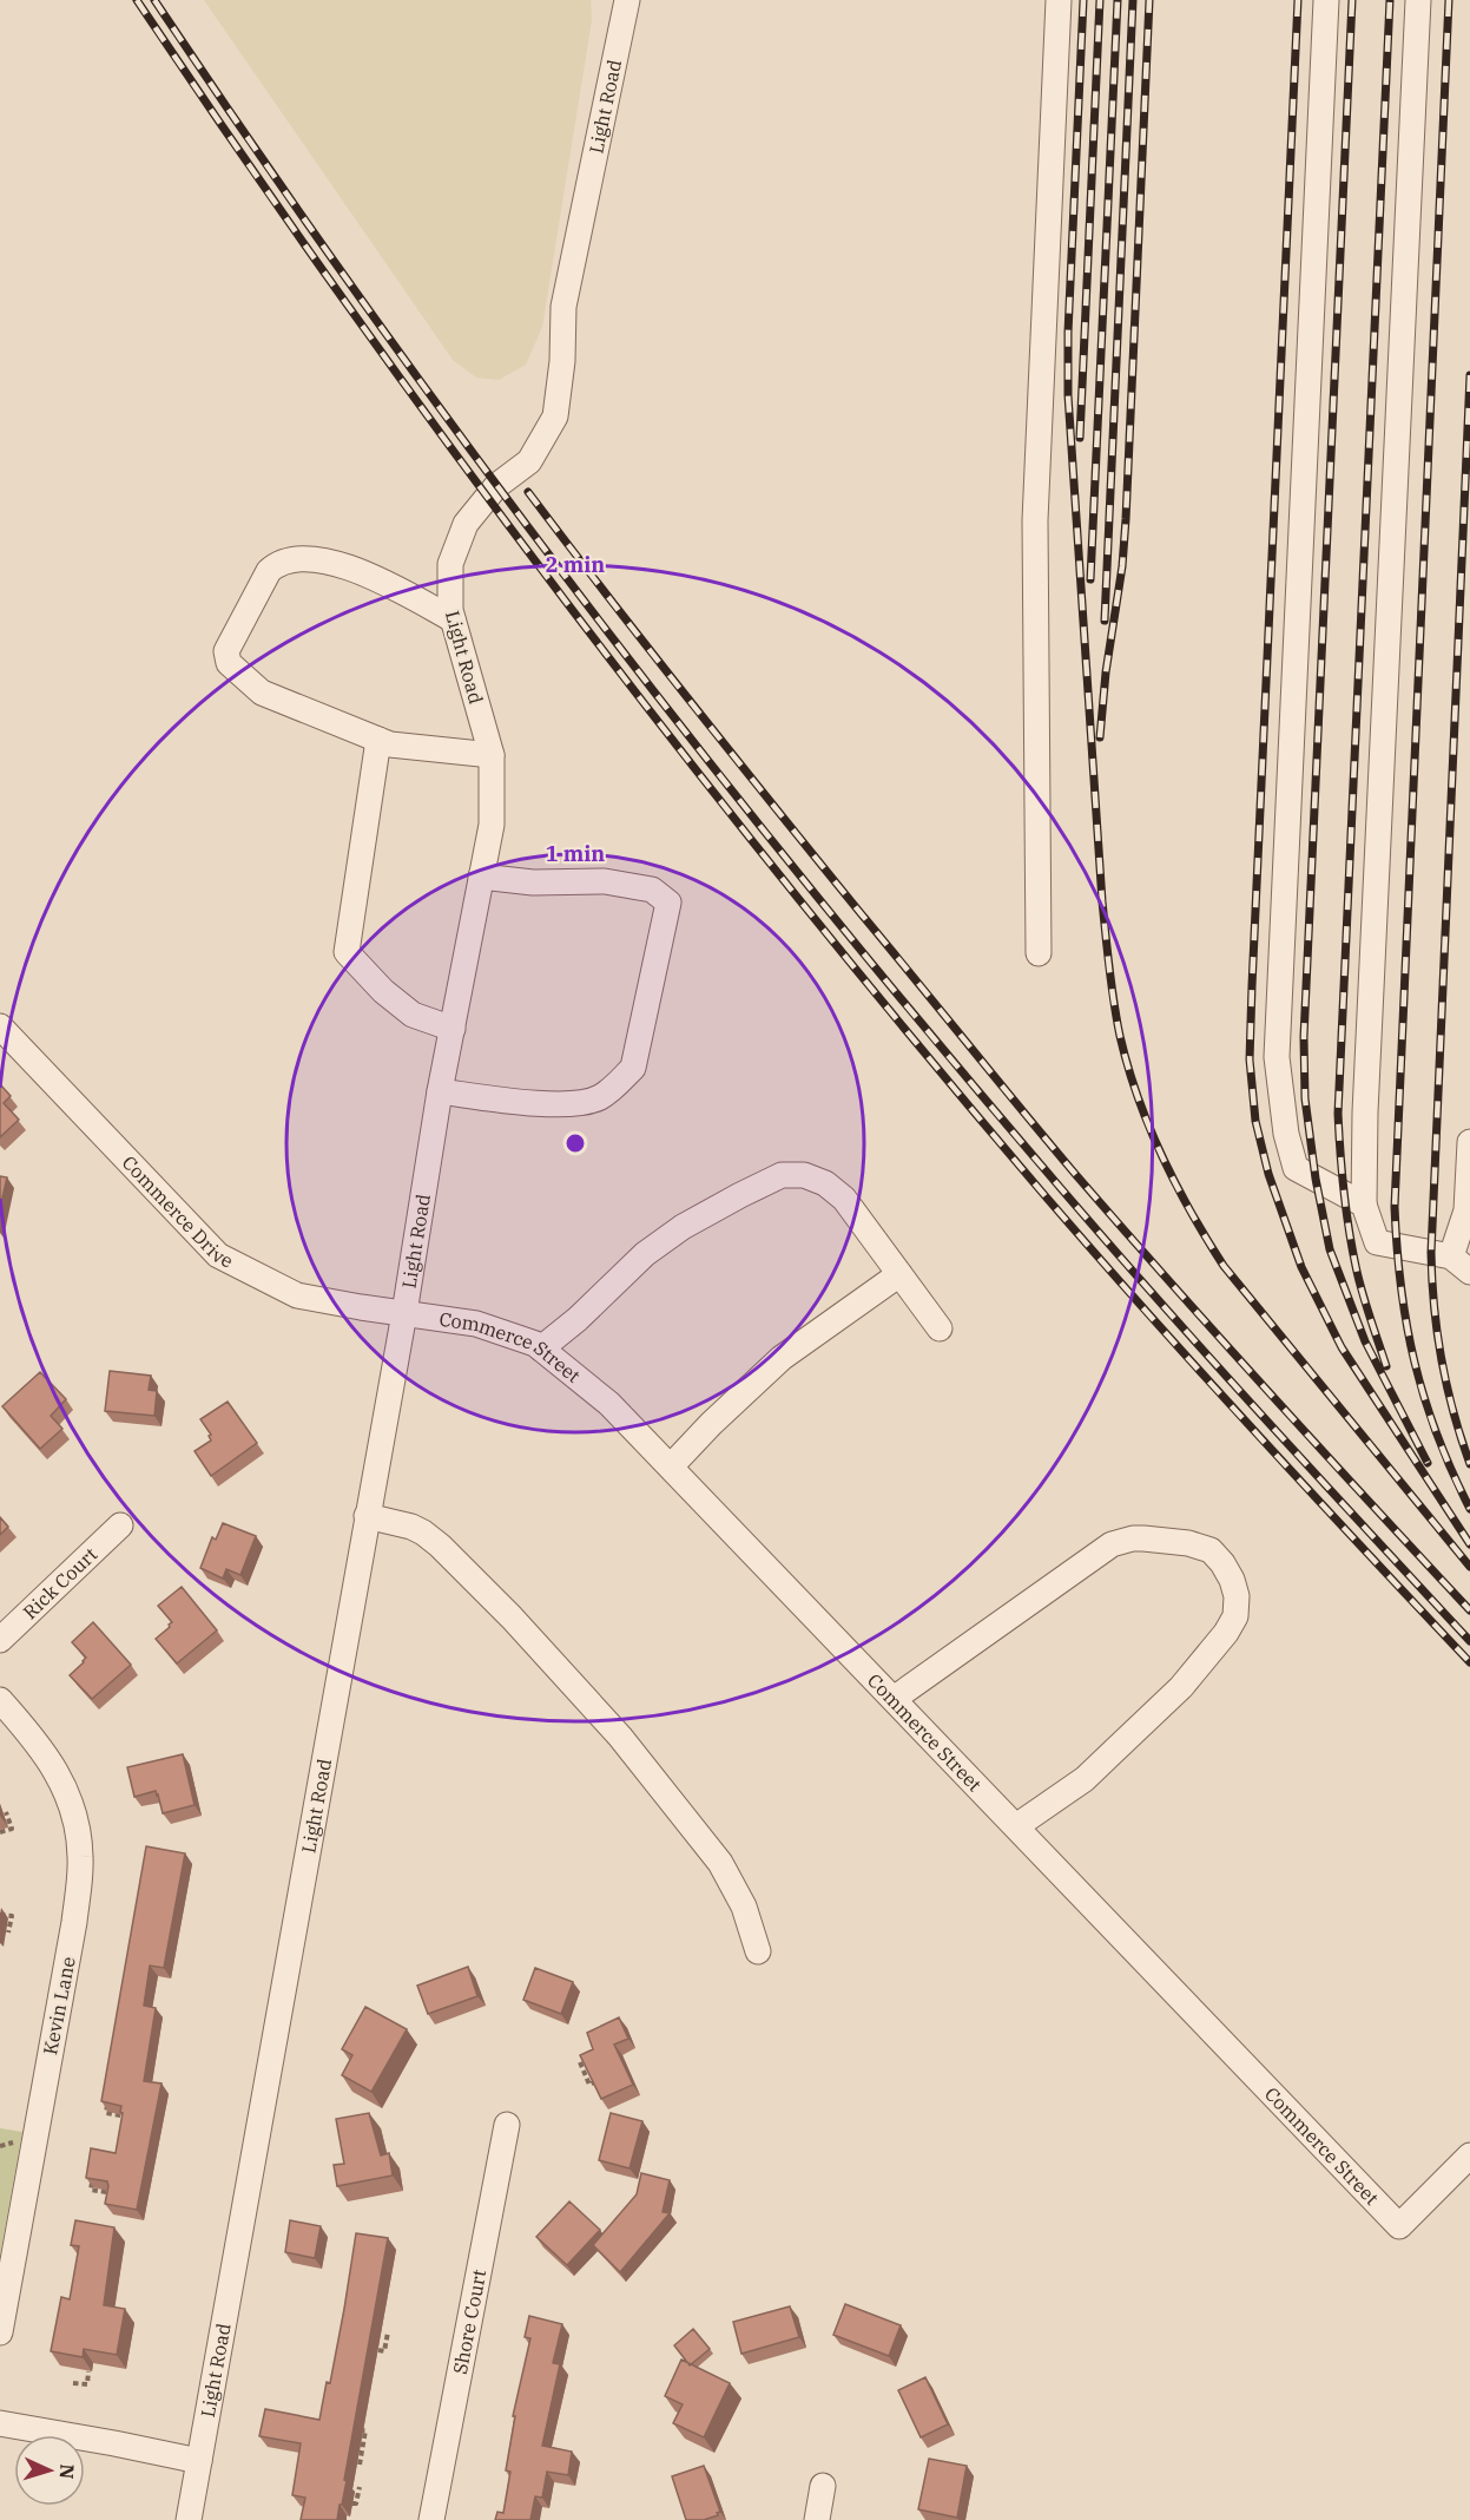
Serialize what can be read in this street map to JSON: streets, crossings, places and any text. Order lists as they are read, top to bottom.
{
  "streets": {
    "street": [
      "Light Road",
      "Commerce Drive",
      "Commerce Street",
      "Rick Court",
      "Kevin Lane",
      "Shore Court"
    ]
  },
  "crossings": [
    ["Light Road", "Commerce Drive"],
    ["Light Road", "Commerce Street"],
    ["Commerce Drive", "Commerce Street"]
  ],
  "north": "right",
  "rings": ["2 min", "1 min"]
}
